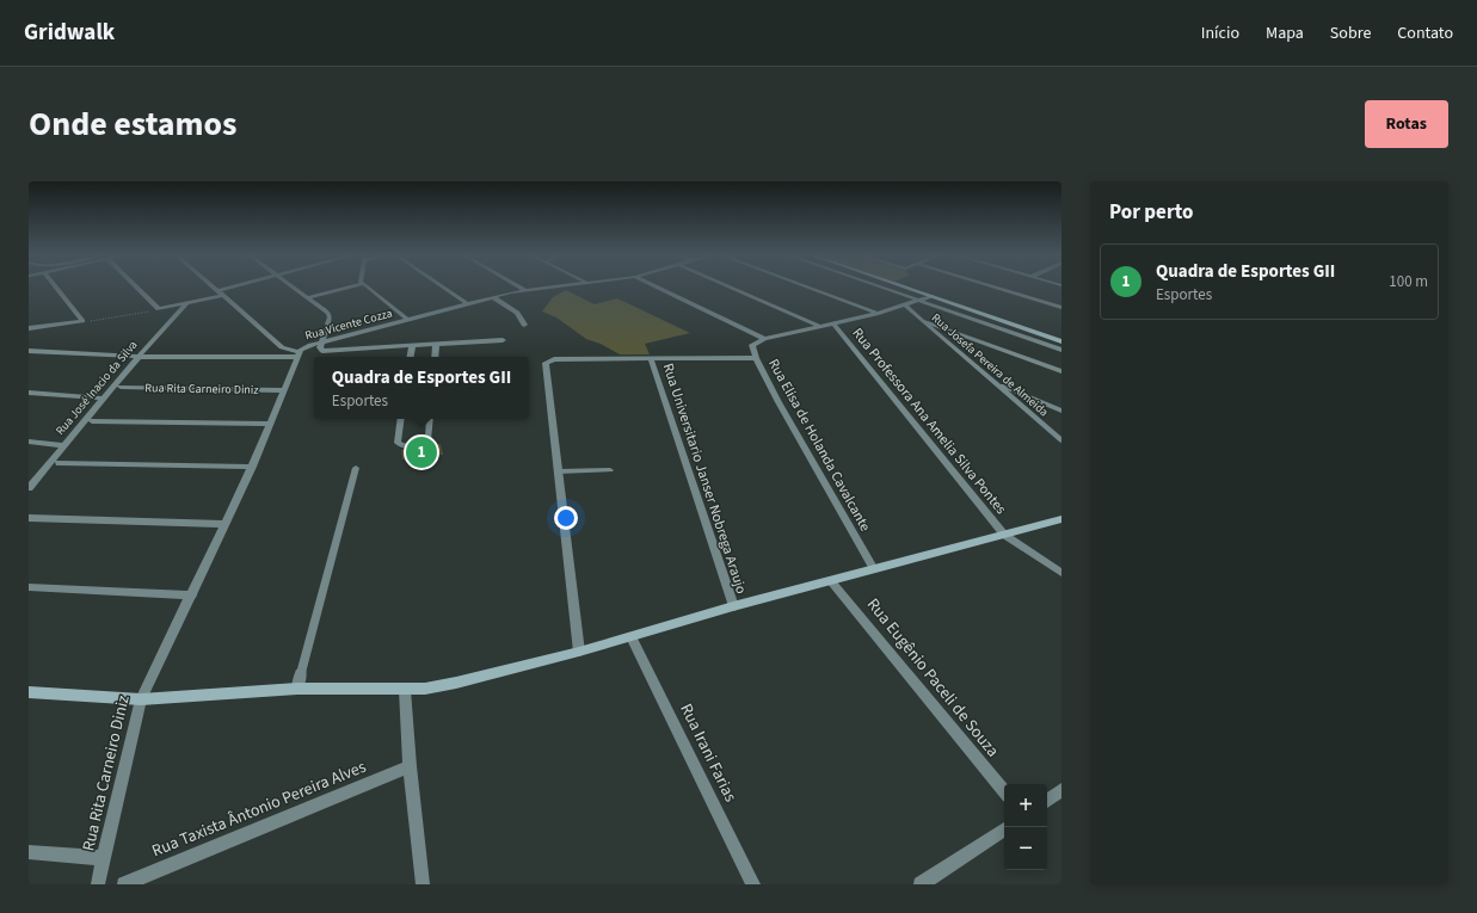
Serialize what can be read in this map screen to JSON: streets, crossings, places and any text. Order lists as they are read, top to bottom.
{
  "streets": {
    "street": [
      "Rua Vicente Cozza",
      "Rua Josefa Pereira de Almeida",
      "Rua José Inacio da Silva",
      "Rua Rita Carneiro Diniz",
      "Rua Professora Ana Amelia Silva Pontes",
      "Rua Elisa de Holanda Cavalcante",
      "Rua Universitario Janser Nobrega Araujo",
      "Rua Eugênio Paceli de Souza",
      "Rua Irani Farias",
      "Rua Taxista Ântonio Pereira Alves"
    ]
  },
  "crossings": [
    ["Rua Vicente Cozza", "Rua Rita Carneiro Diniz"]
  ],
  "page": {
    "header": "Gridwalk",
    "nav": [
      "Início",
      "Mapa",
      "Sobre",
      "Contato"
    ],
    "title": "Onde estamos",
    "buttons": "Rotas",
    "heading": "Por perto",
    "list": [
      {
        "mark": "1",
        "name": "Quadra de Esportes GII",
        "note": "Esportes",
        "value": "100 m"
      }
    ],
    "popup": ["Quadra de Esportes GII", "Esportes"],
    "pins": "1",
    "map_buttons": ["+", "−"]
  }
}
